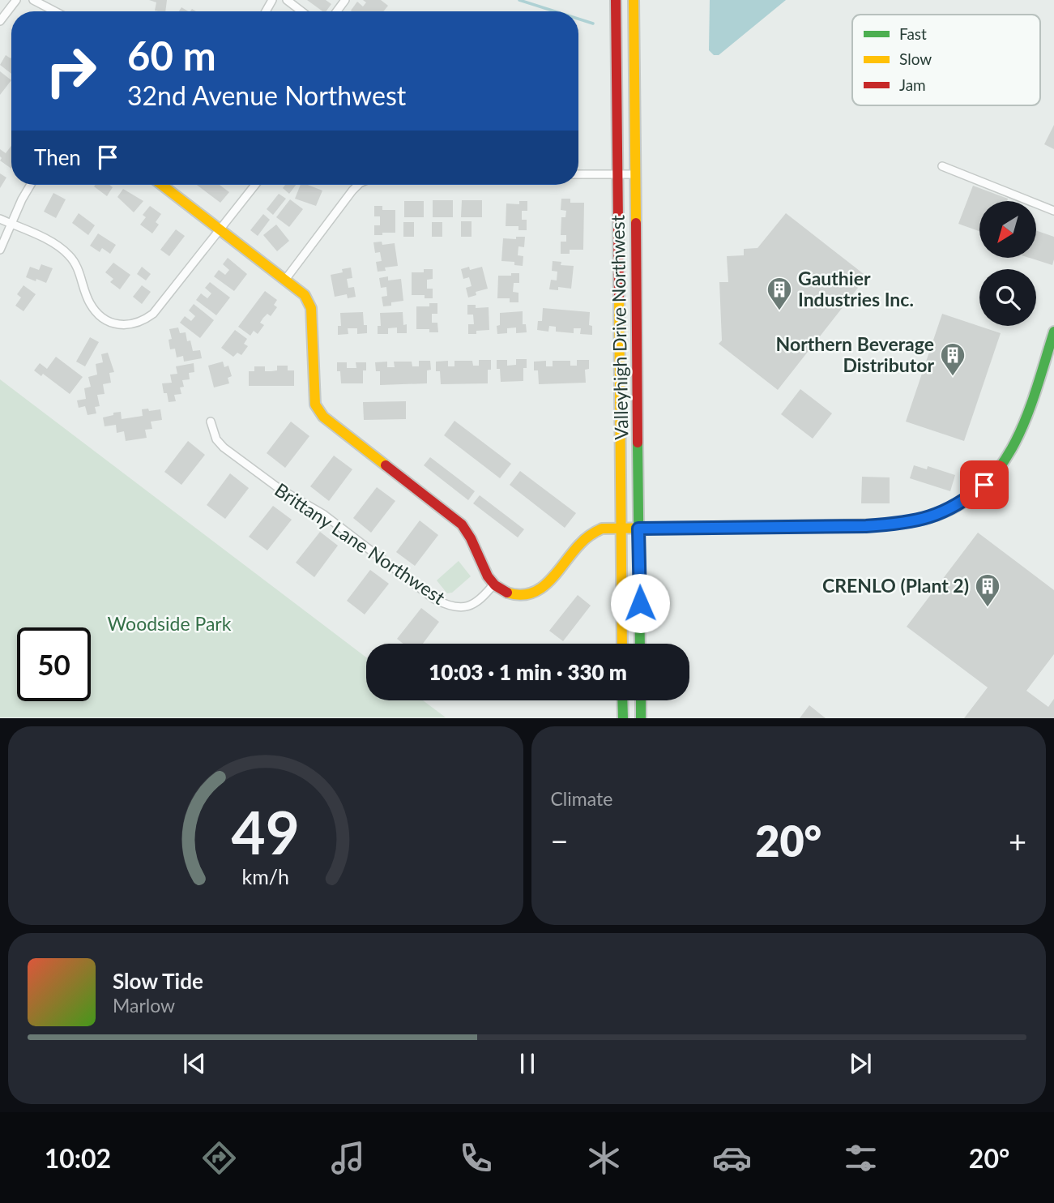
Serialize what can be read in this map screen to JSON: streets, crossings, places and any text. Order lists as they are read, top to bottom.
{
  "streets": {
    "main road": ["Valleyhigh Drive Northwest"],
    "street": ["Brittany Lane Northwest"]
  },
  "parks": ["Woodside Park"],
  "places": {
    "building": ["Gauthier Industries Inc.", "Northern Beverage Distributor", "CRENLO (Plant 2)"]
  },
  "legend": ["Fast", "Slow", "Jam"],
  "north": "bottom left",
  "page": {
    "turn": ["60 m", "32nd Avenue Northwest"],
    "then": "Then",
    "limit": "50",
    "trip": "10:03 · 1 min · 330 m",
    "tile": "Climate",
    "heat": ["−", "20°", "+"],
    "song": ["Slow Tide", "Marlow"],
    "tabs": ["10:02", "20°"],
    "gauge": ["49", "km/h"]
  }
}
